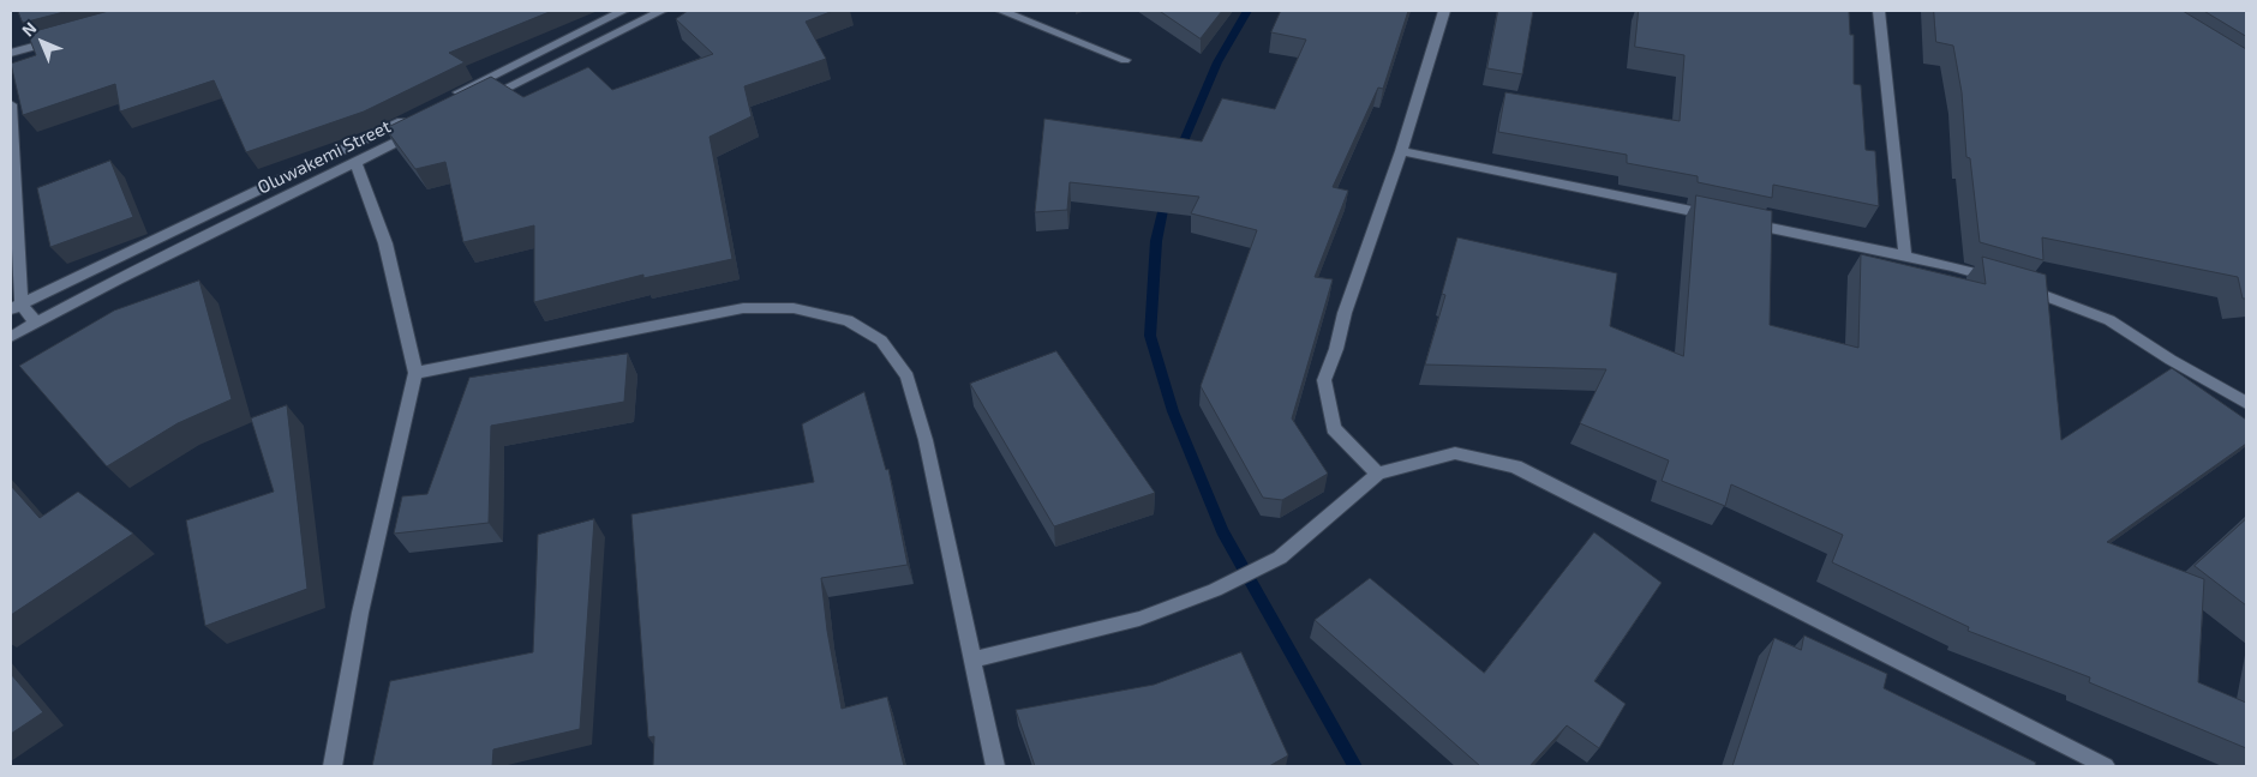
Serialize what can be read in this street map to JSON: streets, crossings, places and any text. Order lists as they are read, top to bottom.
{
  "streets": {
    "street": ["Oluwakemi Street"]
  },
  "north": "top left"
}
